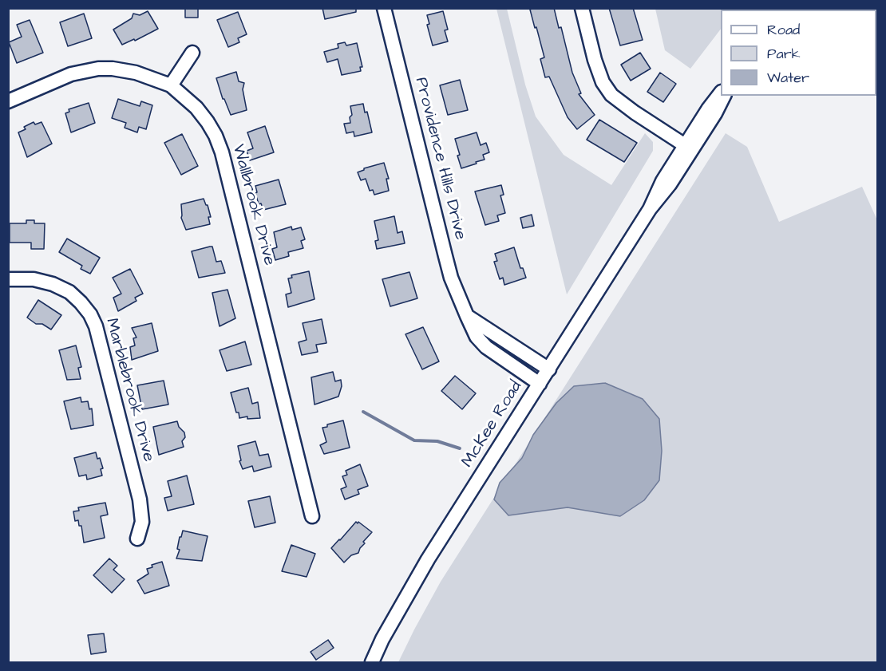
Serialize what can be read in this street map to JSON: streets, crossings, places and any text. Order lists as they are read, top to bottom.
{
  "streets": {
    "street": [
      "Providence Hills Drive",
      "Wallbrook Drive",
      "Marblebrook Drive",
      "McKee Road"
    ]
  },
  "crossings": [
    ["Providence Hills Drive", "McKee Road"]
  ],
  "legend": ["Road", "Park", "Water"]
}
